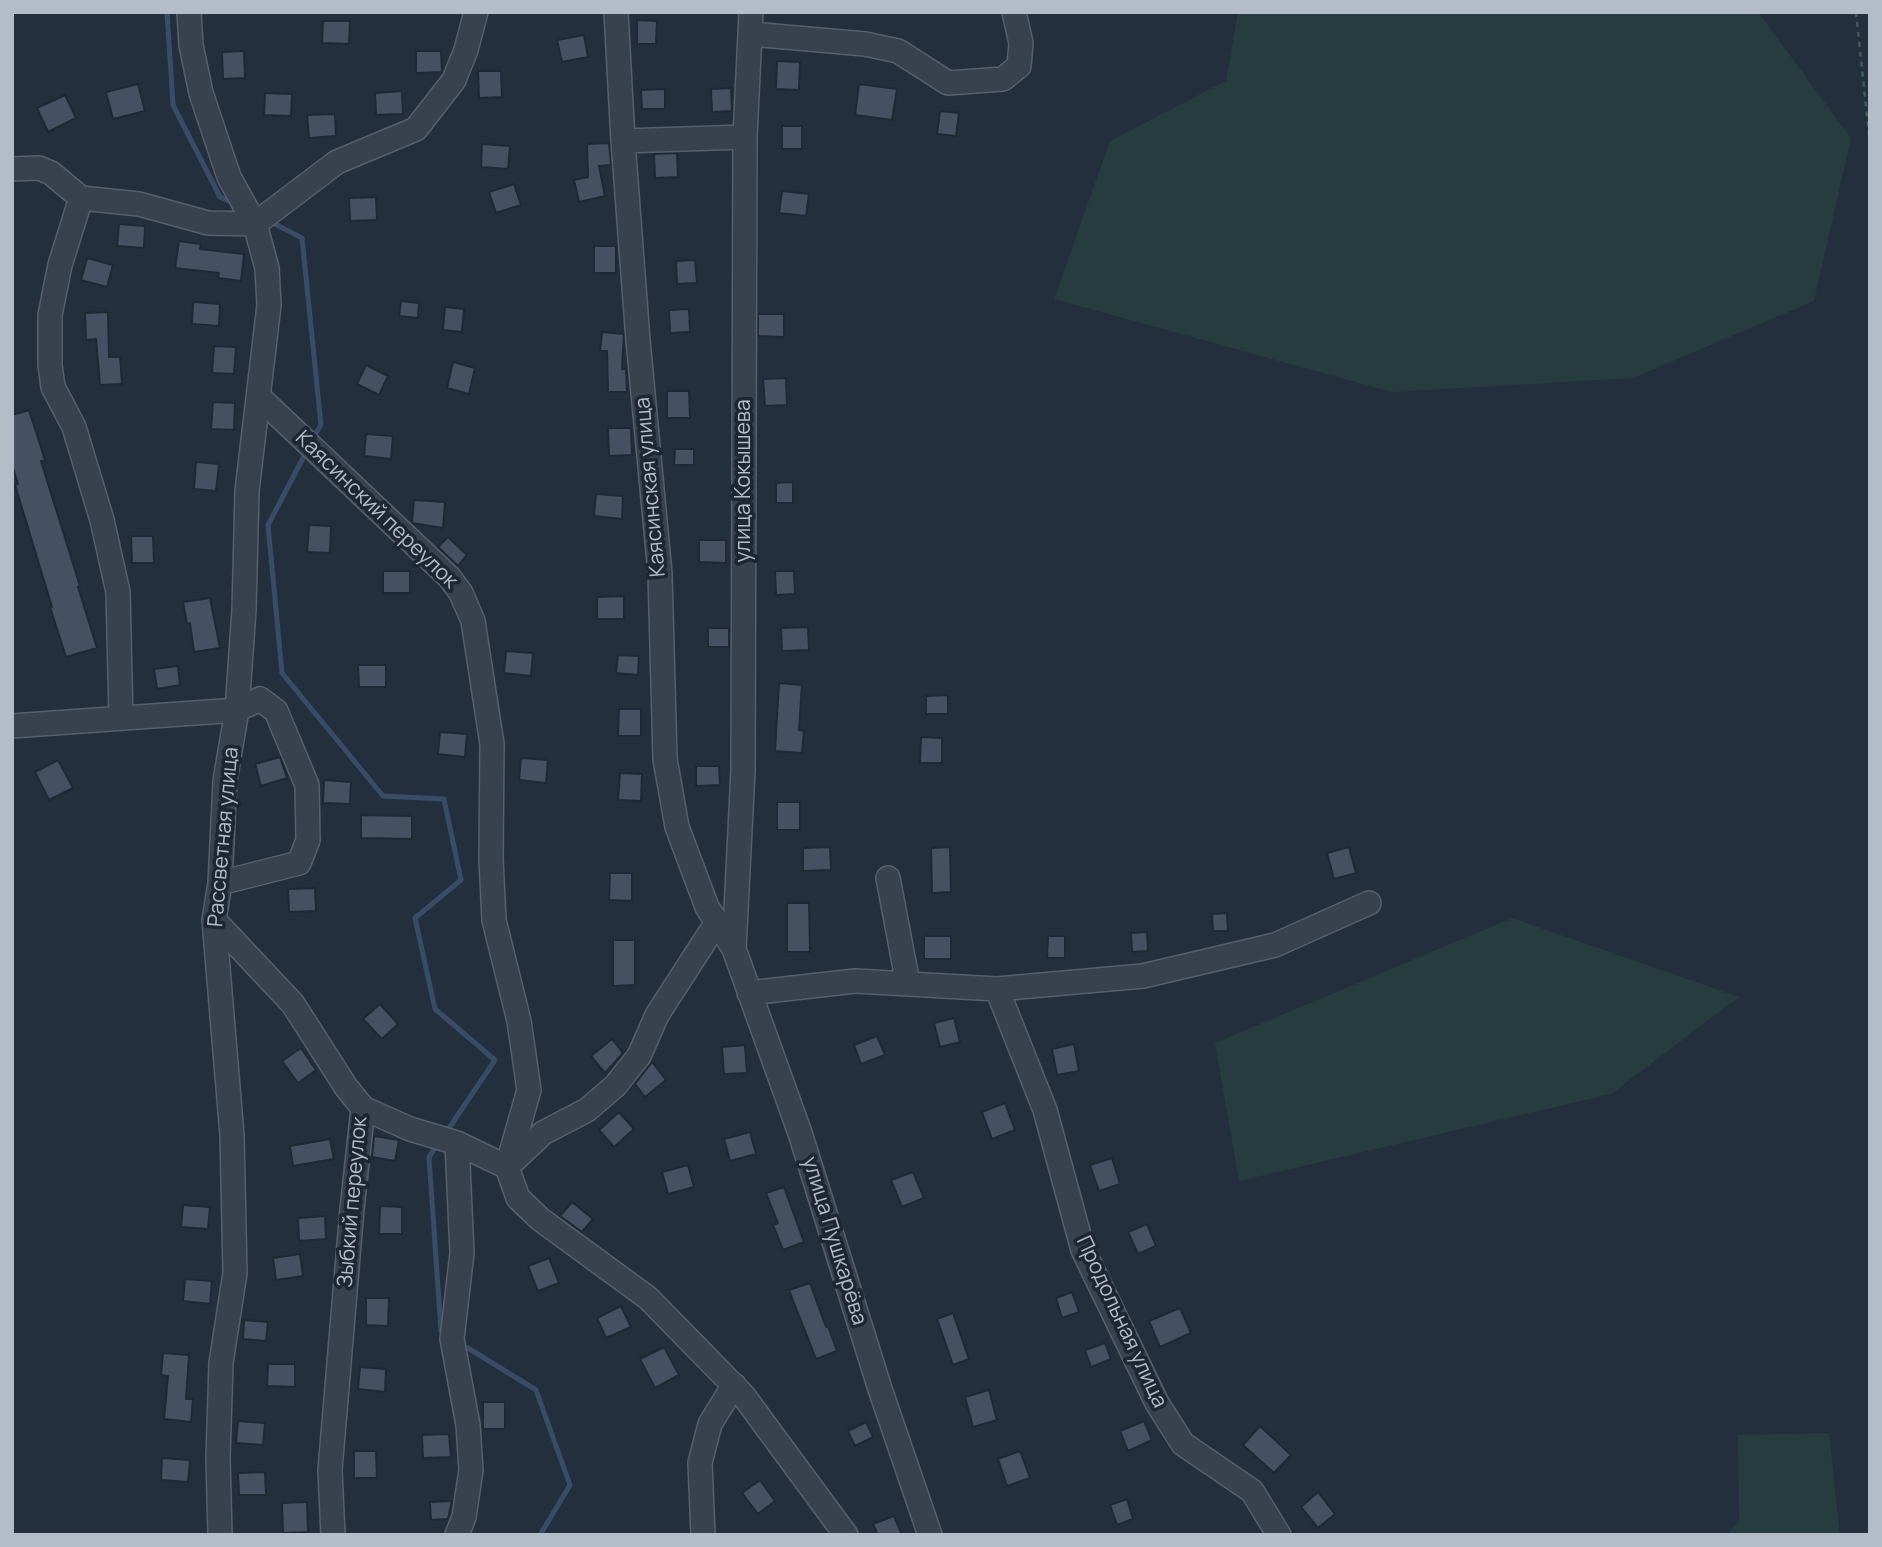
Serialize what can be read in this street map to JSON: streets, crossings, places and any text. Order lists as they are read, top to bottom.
{
  "streets": {
    "street": [
      "улица Кокышева",
      "Каясинская улица",
      "Каясинский переулок",
      "Рассветная улица",
      "Зыбкий переулок",
      "улица Пушкарёва",
      "Продольная улица"
    ]
  },
  "crossings": [
    ["улица Кокышева", "Каясинская улица"],
    ["улица Кокышева", "улица Пушкарёва"],
    ["Каясинская улица", "улица Пушкарёва"],
    ["Каясинский переулок", "Рассветная улица"],
    ["Рассветная улица", "Зыбкий переулок"]
  ]
}
